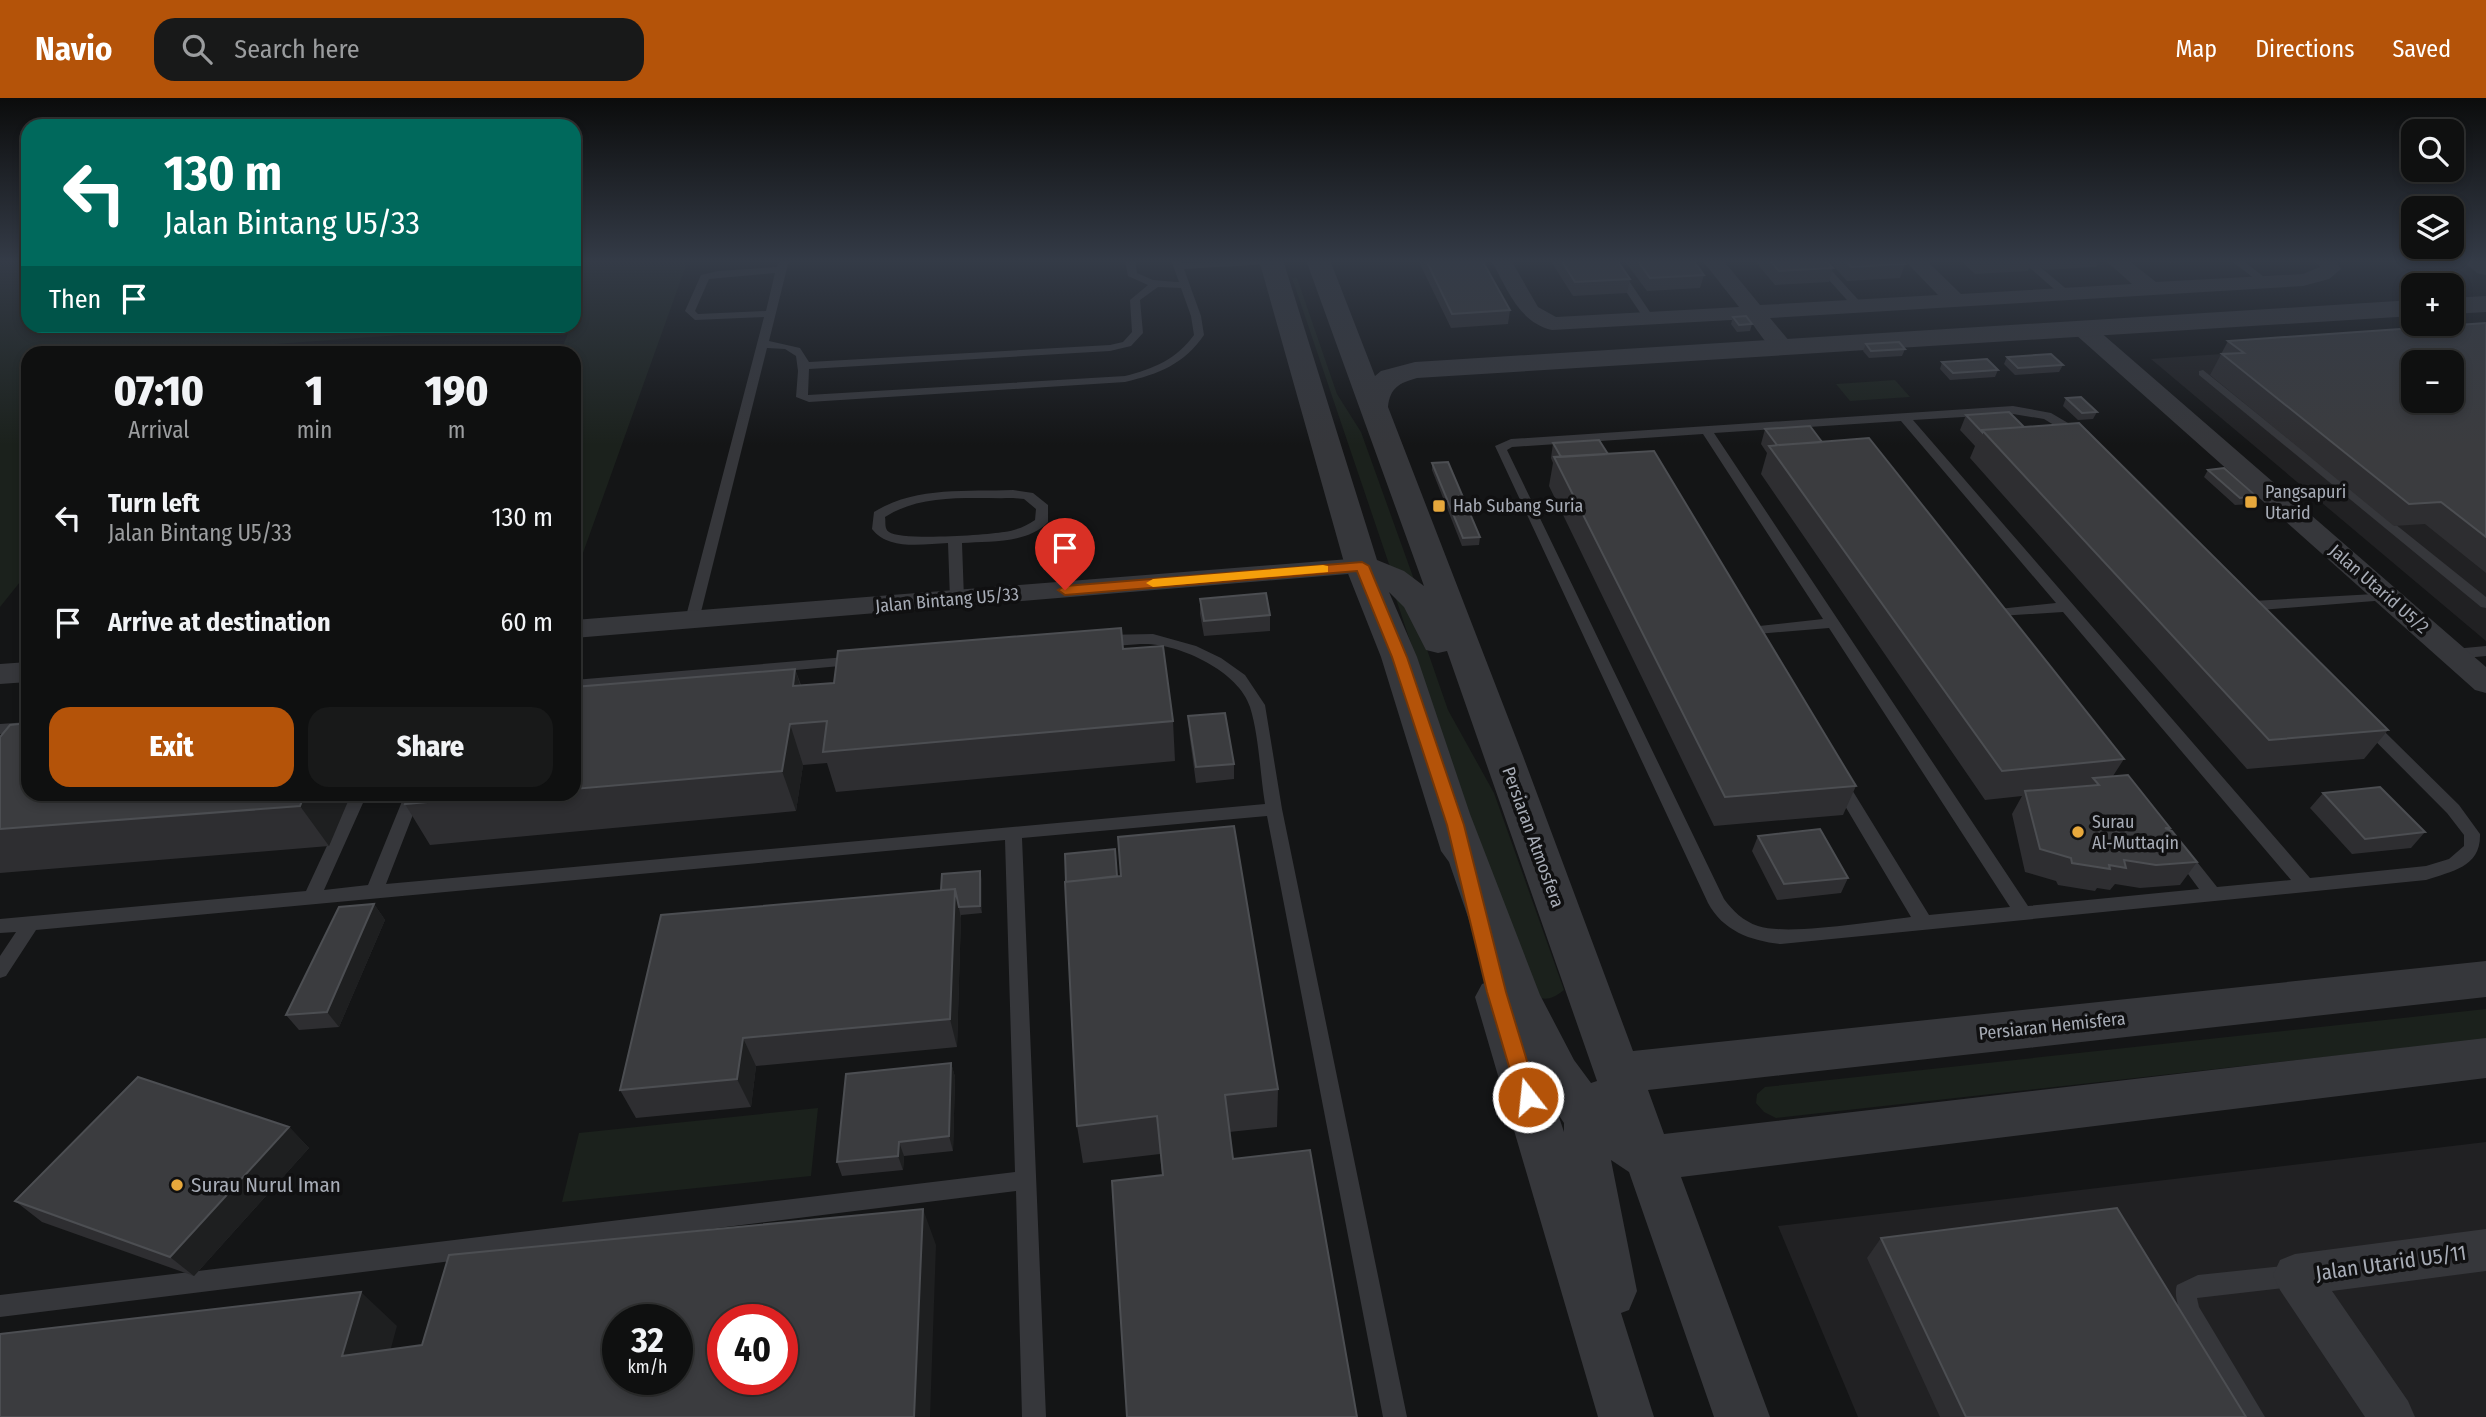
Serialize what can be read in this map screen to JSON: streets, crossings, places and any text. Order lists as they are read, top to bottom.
{
  "streets": {
    "street": [
      "Jalan Utarid U5/2",
      "Jalan Bintang U5/33",
      "Persiaran Atmosfera",
      "Persiaran Hemisfera",
      "Jalan Utarid U5/11"
    ]
  },
  "crossings": [
    ["Persiaran Atmosfera", "Persiaran Hemisfera"]
  ],
  "places": {
    "transit": ["Pangsapuri Utarid", "Hab Subang Suria"],
    "other": ["Surau Al-Muttaqin", "Surau Nurul Iman"]
  },
  "page": {
    "header": "Navio",
    "search": "Search here",
    "nav": ["Map", "Directions", "Saved"],
    "map_buttons": ["+", "−"],
    "turn": ["130 m", "Jalan Bintang U5/33"],
    "then": "Then",
    "eta": [
      "07:10",
      "Arrival",
      "1",
      "min",
      "190",
      "m"
    ],
    "list": [
      {
        "name": "Turn left",
        "note": "Jalan Bintang U5/33",
        "value": "130 m"
      },
      {
        "name": "Arrive at destination",
        "value": "60 m"
      }
    ],
    "buttons": ["Exit", "Share"],
    "speed": "32 km/h",
    "limit": "40"
  }
}
